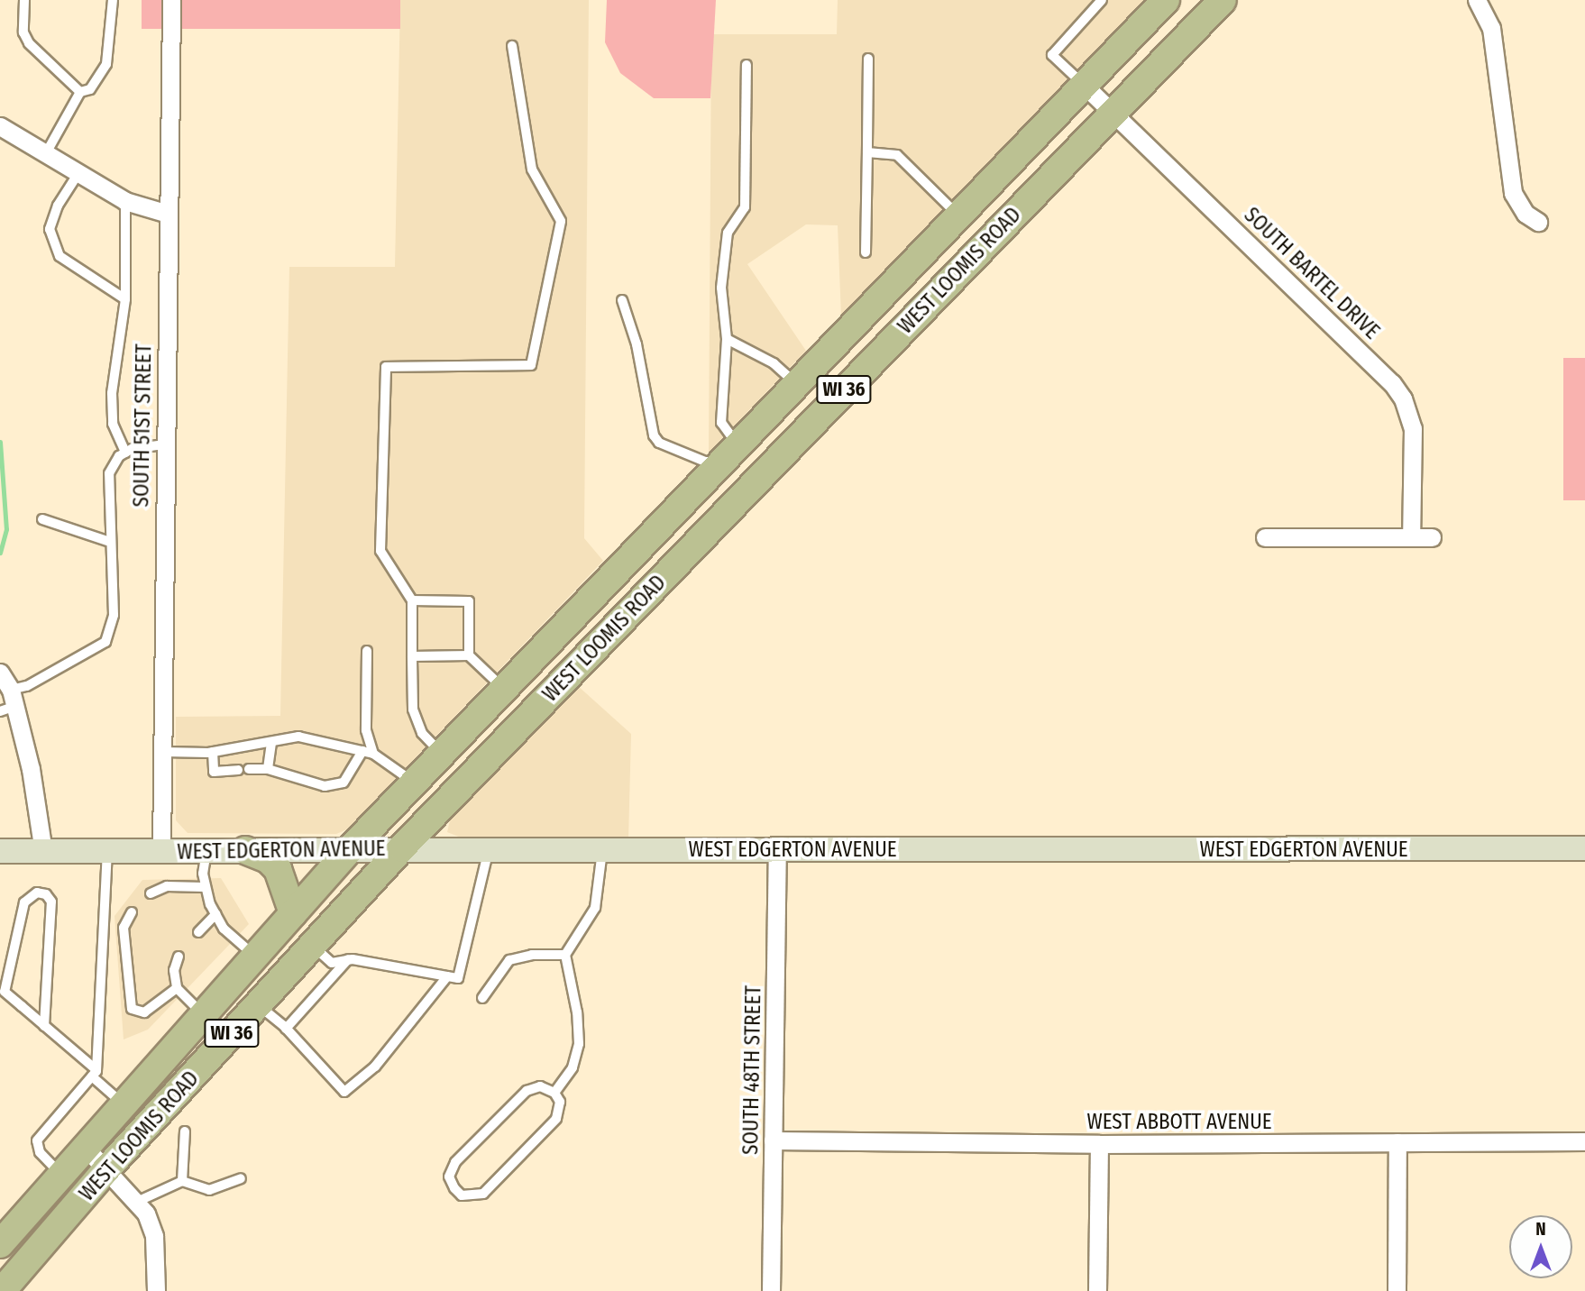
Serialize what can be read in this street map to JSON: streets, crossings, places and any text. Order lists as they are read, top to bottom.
{
  "streets": {
    "main road": ["WEST LOOMIS ROAD", "WI 36"],
    "street": [
      "SOUTH BARTEL DRIVE",
      "SOUTH 51ST STREET",
      "WEST EDGERTON AVENUE",
      "SOUTH 48TH STREET",
      "WEST ABBOTT AVENUE"
    ]
  },
  "crossings": [
    ["WEST LOOMIS ROAD", "SOUTH BARTEL DRIVE"],
    ["WEST LOOMIS ROAD", "WEST EDGERTON AVENUE"],
    ["SOUTH 51ST STREET", "WEST EDGERTON AVENUE"],
    ["WEST EDGERTON AVENUE", "SOUTH 48TH STREET"],
    ["SOUTH 48TH STREET", "WEST ABBOTT AVENUE"]
  ],
  "north": "top"
}
